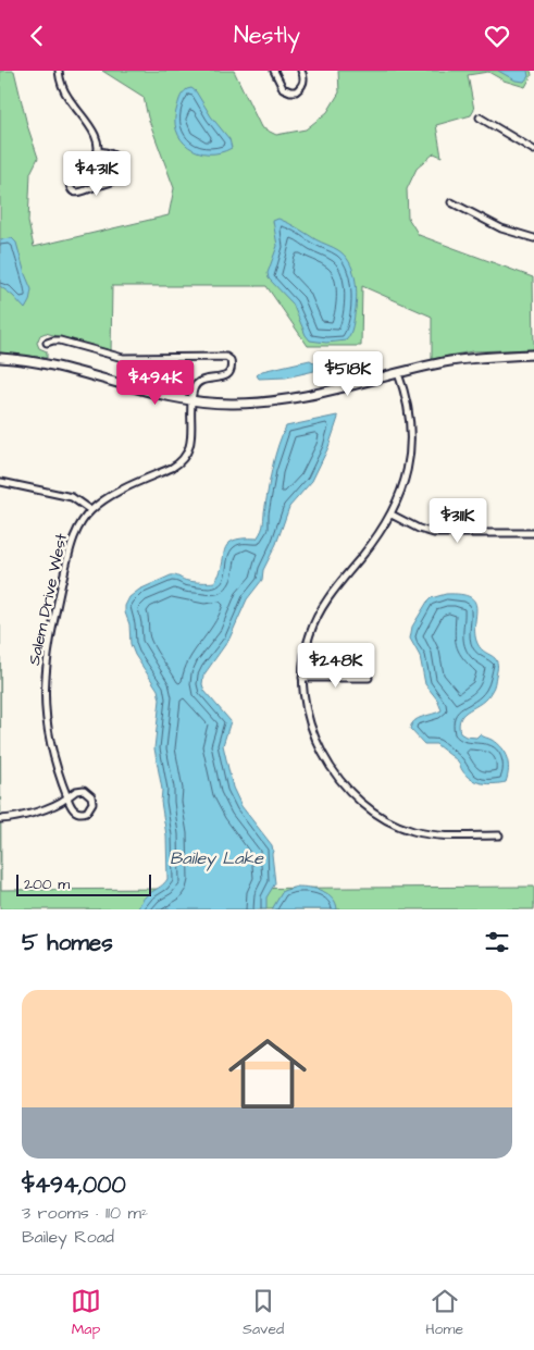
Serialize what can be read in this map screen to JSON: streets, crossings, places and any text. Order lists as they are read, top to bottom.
{
  "streets": {
    "street": ["Salem Drive West"]
  },
  "water": ["Bailey Lake"],
  "scale_bar": "200 m",
  "page": {
    "header": "Nestly",
    "price": [
      "$431K",
      "$518K",
      "$494K",
      "$311K",
      "$248K"
    ],
    "scale": "200 m",
    "heading": "5 homes",
    "list": [
      {
        "name": "$494,000",
        "note": "3 rooms · 110 m² · Bailey Road"
      }
    ],
    "tabs": ["Map", "Saved", "Home"]
  }
}
